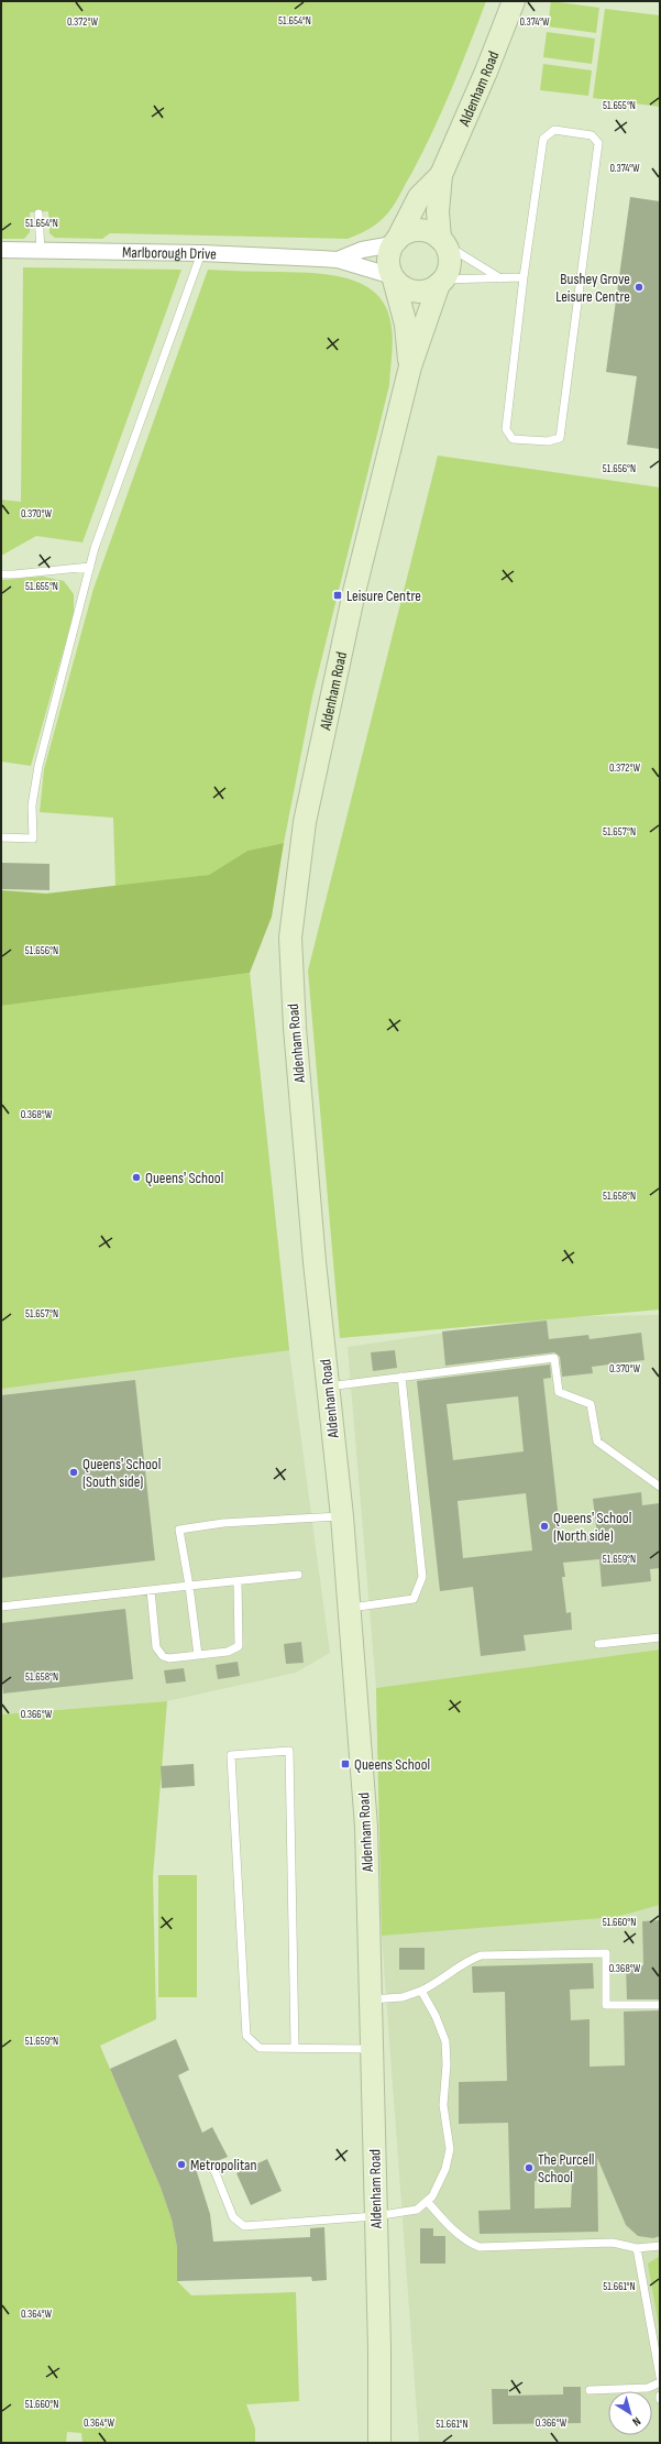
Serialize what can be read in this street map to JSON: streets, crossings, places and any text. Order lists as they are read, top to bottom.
{
  "streets": {
    "main road": ["Aldenham Road"],
    "street": ["Marlborough Drive"]
  },
  "crossings": [
    ["Aldenham Road", "Marlborough Drive"]
  ],
  "places": {
    "other": [
      "Bushey Grove Leisure Centre",
      "Queens' School",
      "Queens' School (South side)",
      "Queens' School (North side)",
      "Metropolitan",
      "The Purcell School"
    ],
    "transit": ["Leisure Centre", "Queens School"]
  },
  "north": "bottom right",
  "coordinates": [
    "51.654°N",
    "0.372°W",
    "0.374°W",
    "51.655°N",
    "51.656°N",
    "0.370°W",
    "51.657°N",
    "0.368°W",
    "51.658°N",
    "51.659°N",
    "0.366°W",
    "51.660°N",
    "51.661°N",
    "0.364°W"
  ]
}
